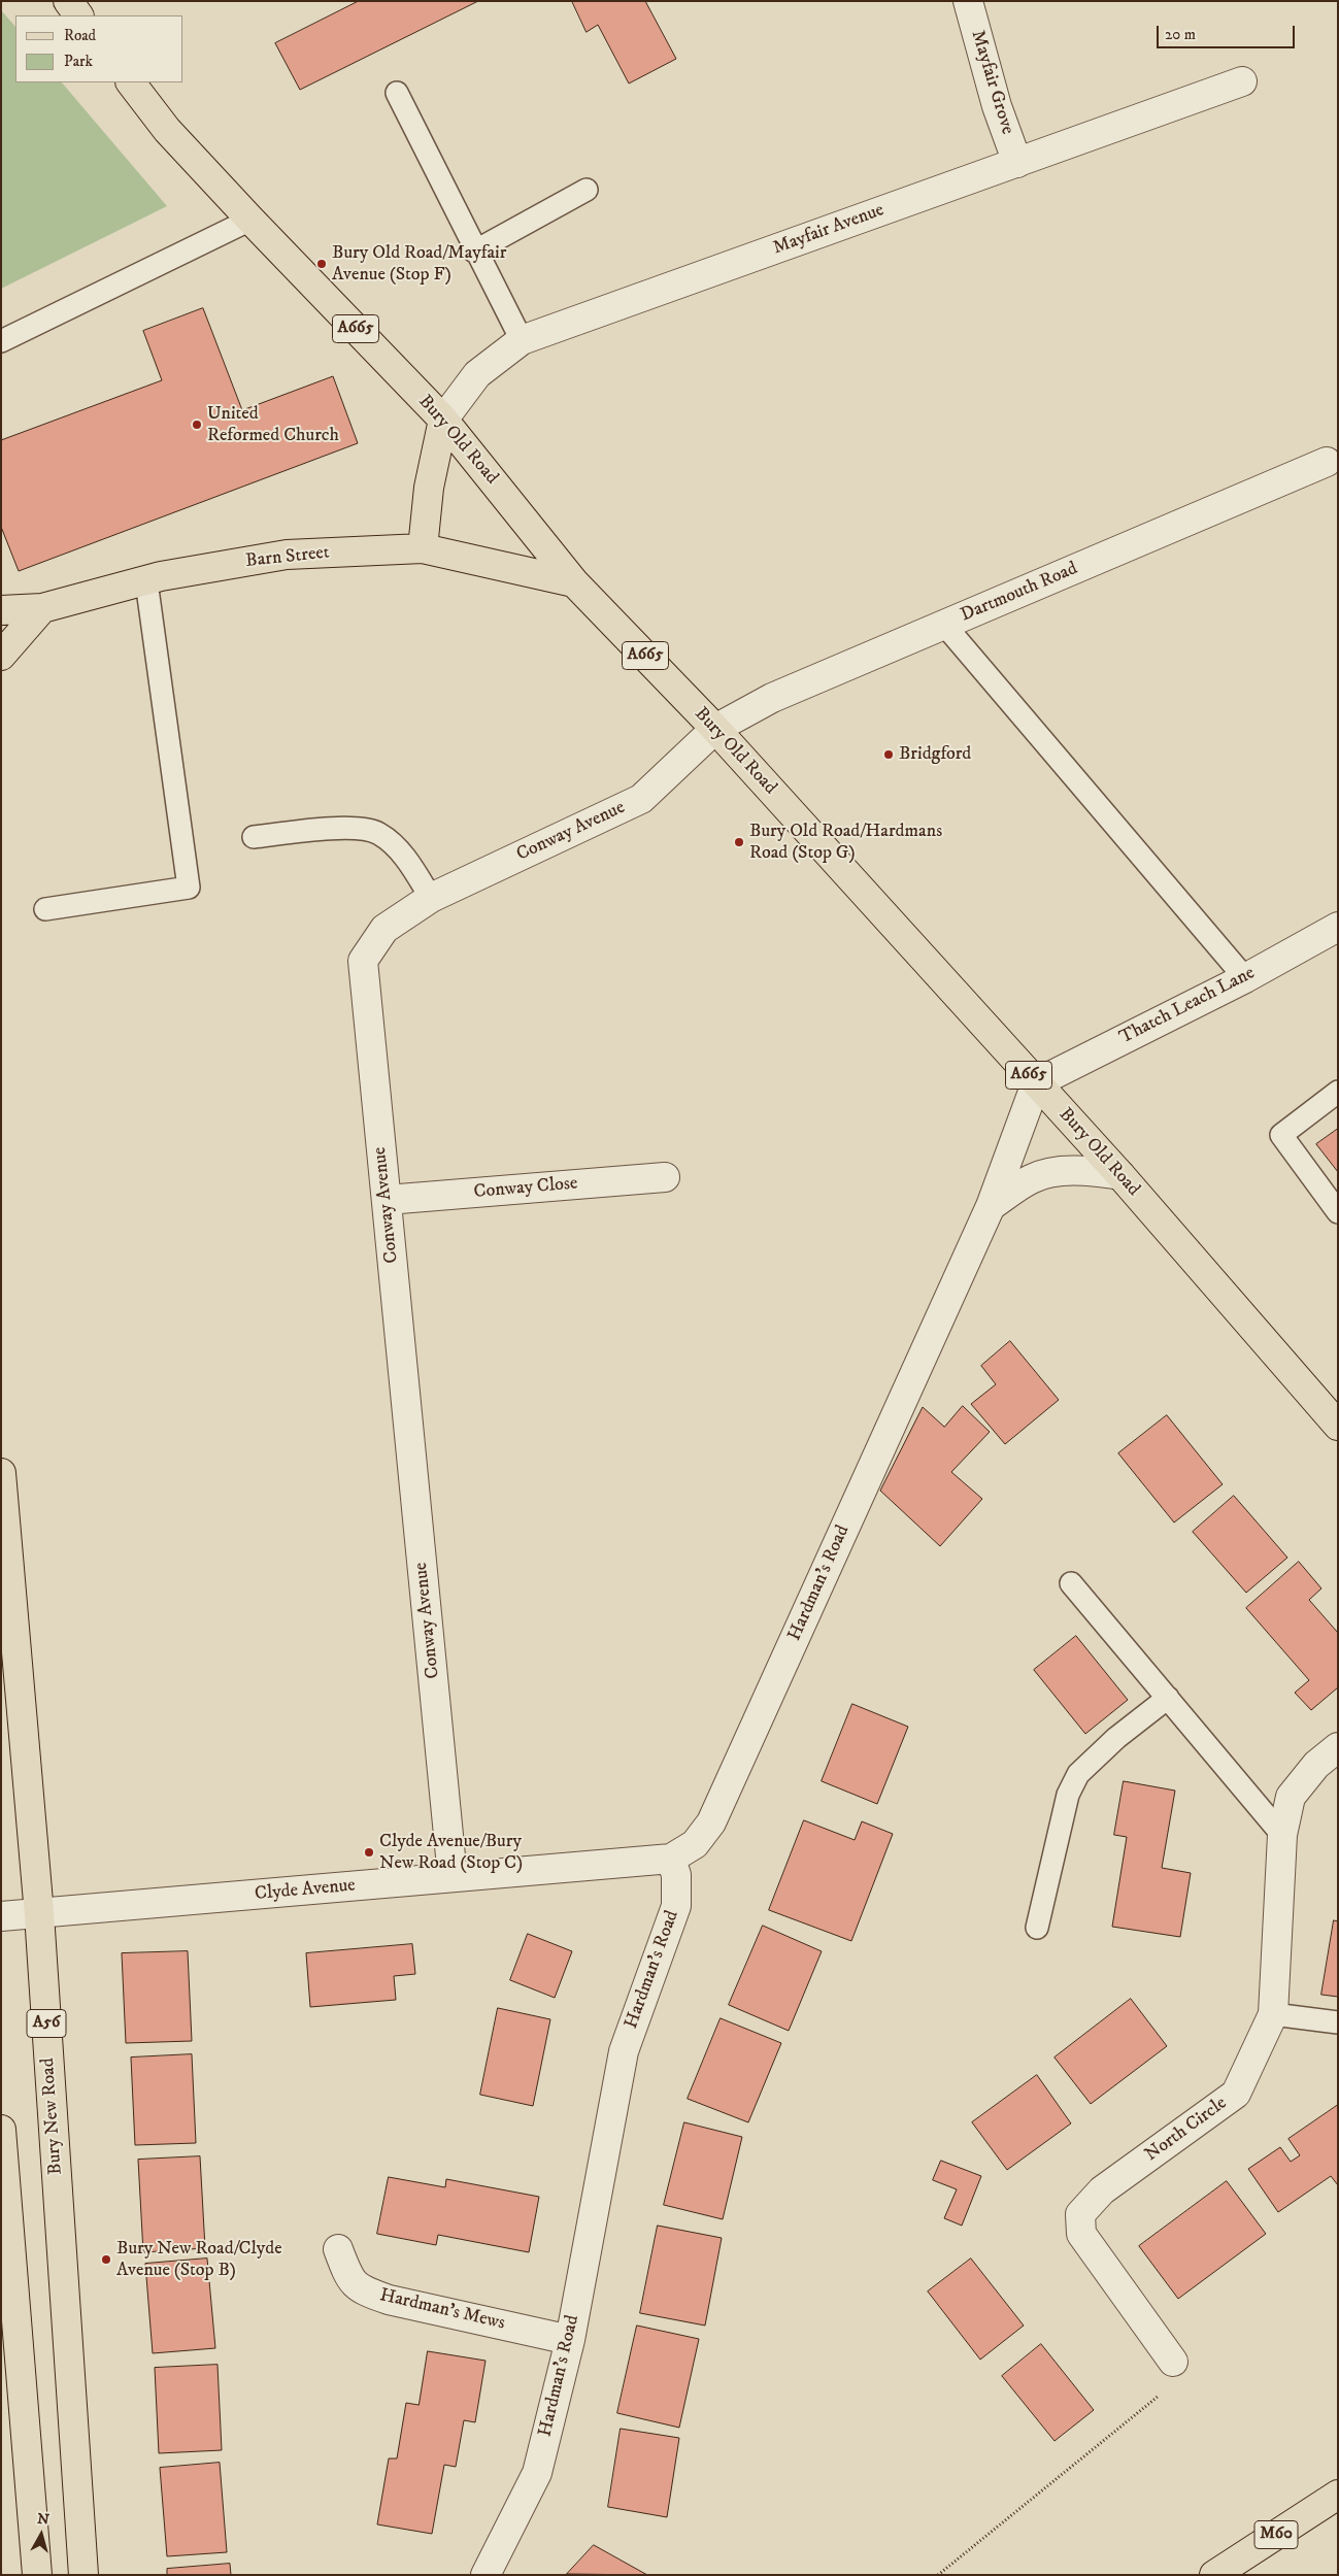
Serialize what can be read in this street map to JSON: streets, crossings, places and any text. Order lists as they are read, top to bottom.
{
  "streets": {
    "main road": [
      "A665",
      "Bury Old Road",
      "Barn Street",
      "A56",
      "Bury New Road",
      "M60"
    ],
    "street": [
      "Mayfair Grove",
      "Mayfair Avenue",
      "Dartmouth Road",
      "Conway Avenue",
      "Thatch Leach Lane",
      "Conway Close",
      "Hardman's Road",
      "Clyde Avenue",
      "North Circle",
      "Hardman's Mews"
    ]
  },
  "crossings": [
    ["Mayfair Grove", "Mayfair Avenue"],
    ["Mayfair Avenue", "Bury Old Road"],
    ["Bury Old Road", "Barn Street"],
    ["Bury Old Road", "Dartmouth Road"],
    ["Bury Old Road", "Conway Avenue"],
    ["Bury Old Road", "Thatch Leach Lane"],
    ["Bury Old Road", "Hardman's Road"],
    ["Dartmouth Road", "Conway Avenue"],
    ["Conway Avenue", "Conway Close"],
    ["Conway Avenue", "Clyde Avenue"],
    ["Thatch Leach Lane", "Hardman's Road"],
    ["Hardman's Road", "Clyde Avenue"],
    ["Hardman's Road", "Hardman's Mews"],
    ["Clyde Avenue", "Bury New Road"]
  ],
  "places": [
    "Bury Old Road/Mayfair Avenue (Stop F)",
    "United Reformed Church",
    "Bridgford",
    "Bury Old Road/Hardmans Road (Stop G)",
    "Clyde Avenue/Bury New Road (Stop C)",
    "Bury New Road/Clyde Avenue (Stop B)"
  ],
  "legend": ["Road", "Park"],
  "scale_bar": "20 m",
  "north": "top"
}
